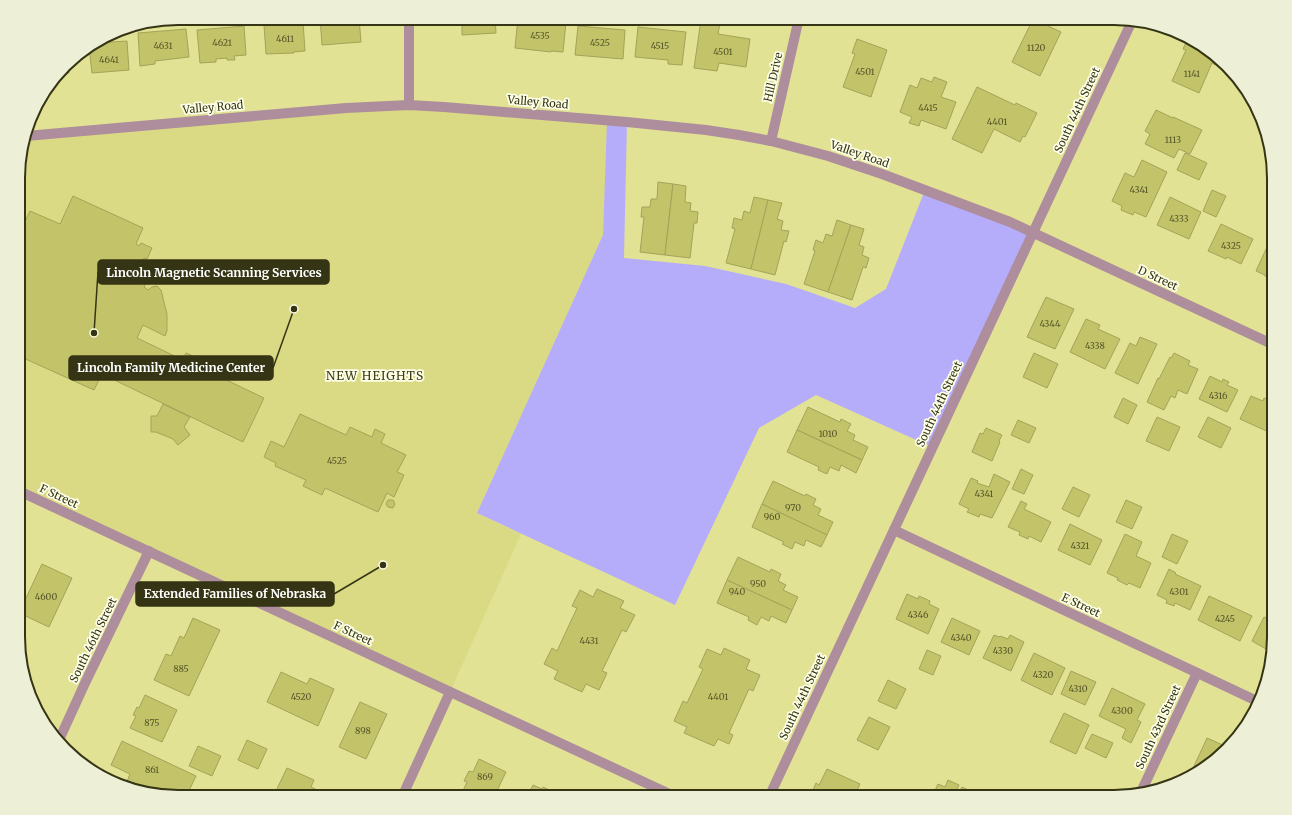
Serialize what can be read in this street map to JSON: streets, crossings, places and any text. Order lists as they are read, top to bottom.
{
  "streets": {
    "street": [
      "Hill Drive",
      "Valley Road",
      "South 44th Street",
      "D Street",
      "F Street",
      "E Street",
      "South 46th Street",
      "South 43rd Street"
    ]
  },
  "crossings": [
    ["Hill Drive", "Valley Road"],
    ["Valley Road", "South 44th Street"],
    ["Valley Road", "D Street"],
    ["South 44th Street", "D Street"],
    ["South 44th Street", "E Street"],
    ["F Street", "South 46th Street"],
    ["E Street", "South 43rd Street"]
  ],
  "districts": ["NEW HEIGHTS"],
  "places": ["Lincoln Family Medicine Center", "Lincoln Magnetic Scanning Services", "Extended Families of Nebraska"],
  "house_numbers": [
    "4535",
    "4611",
    "4621",
    "4525",
    "4631",
    "4515",
    "1120",
    "4501",
    "4641",
    "4501",
    "1141",
    "4415",
    "4401",
    "1113",
    "4341",
    "4333",
    "4325",
    "4344",
    "4338",
    "4316",
    "1010",
    "4525",
    "4341",
    "970",
    "960",
    "4321",
    "950",
    "940",
    "4301",
    "4600",
    "4346",
    "4245",
    "4340",
    "4431",
    "4330",
    "885",
    "4320",
    "4310",
    "4520",
    "4401",
    "4300",
    "875",
    "898",
    "861",
    "869"
  ]
}
